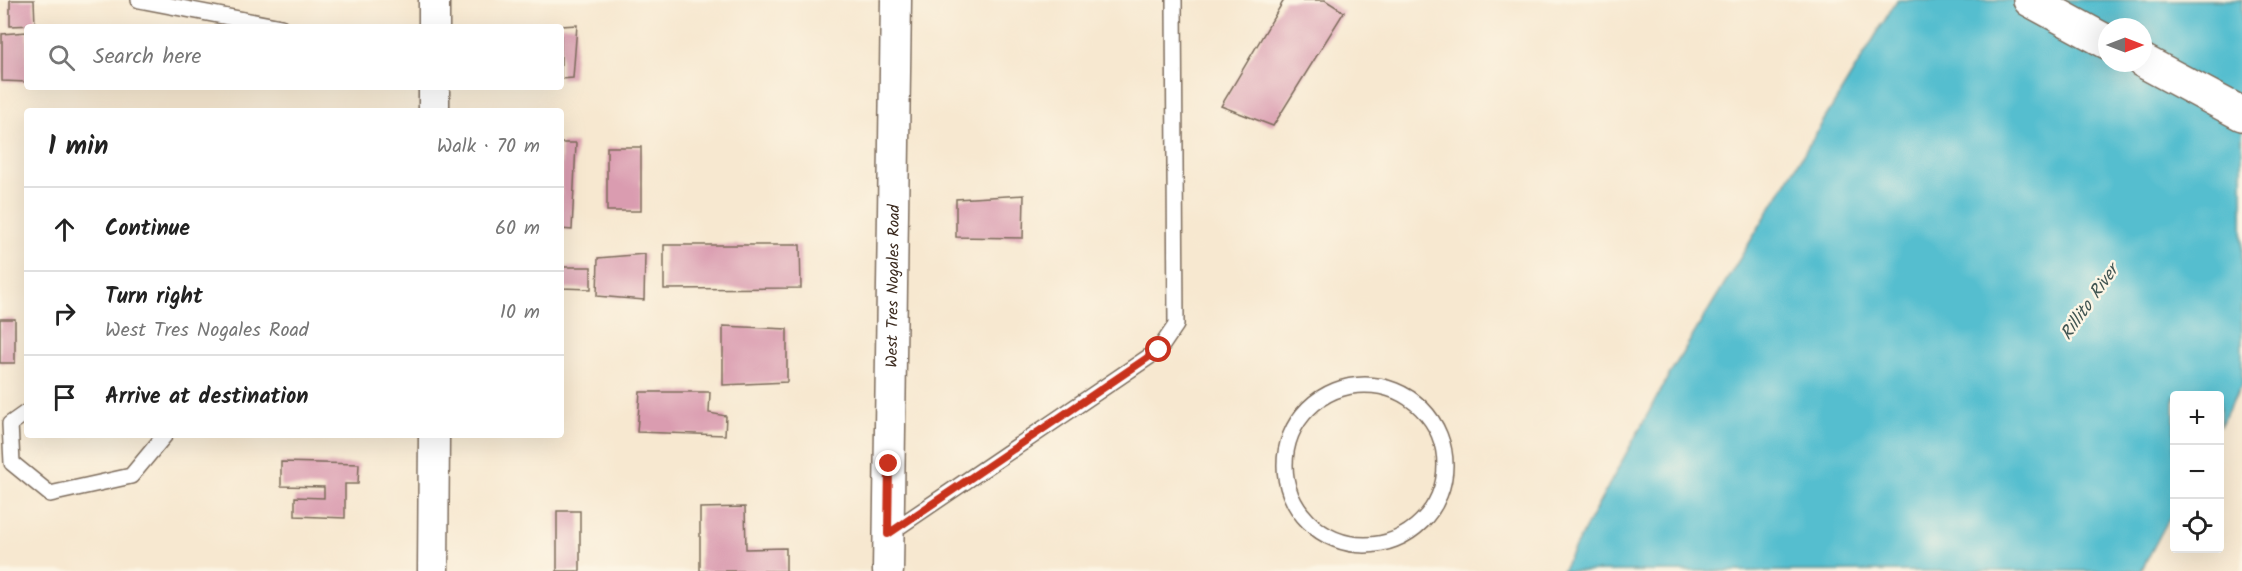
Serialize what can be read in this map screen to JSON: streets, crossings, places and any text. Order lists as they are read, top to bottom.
{
  "streets": {
    "street": ["West Tres Nogales Road"]
  },
  "water": ["Rillito River"],
  "north": "right",
  "page": {
    "search": "Search here",
    "heading": ["1 min", "Walk · 70 m"],
    "list": [
      ["Continue", "60 m"],
      ["Turn right", "West Tres Nogales Road", "10 m"],
      "Arrive at destination"
    ],
    "map_buttons": ["+", "−"]
  }
}
